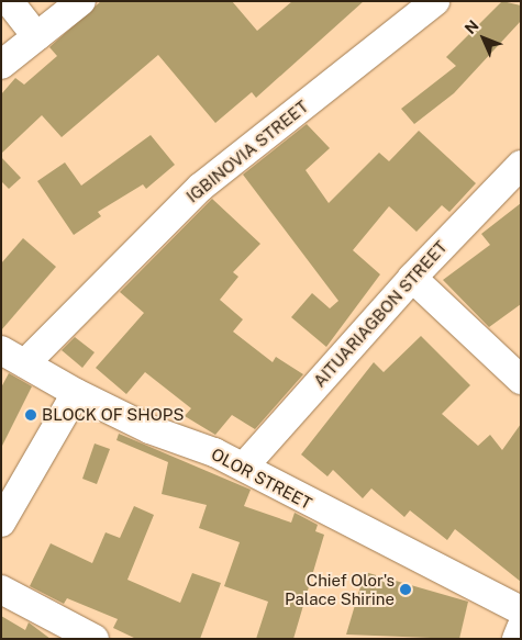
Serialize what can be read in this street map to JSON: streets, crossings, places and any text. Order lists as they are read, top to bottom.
{
  "streets": {
    "street": ["IGBINOVIA STREET", "AITUARIAGBON STREET", "OLOR STREET"]
  },
  "crossings": [
    ["IGBINOVIA STREET", "OLOR STREET"],
    ["AITUARIAGBON STREET", "OLOR STREET"]
  ],
  "places": ["BLOCK OF SHOPS", "Chief Olor's Palace Shirine"],
  "north": "top left"
}
